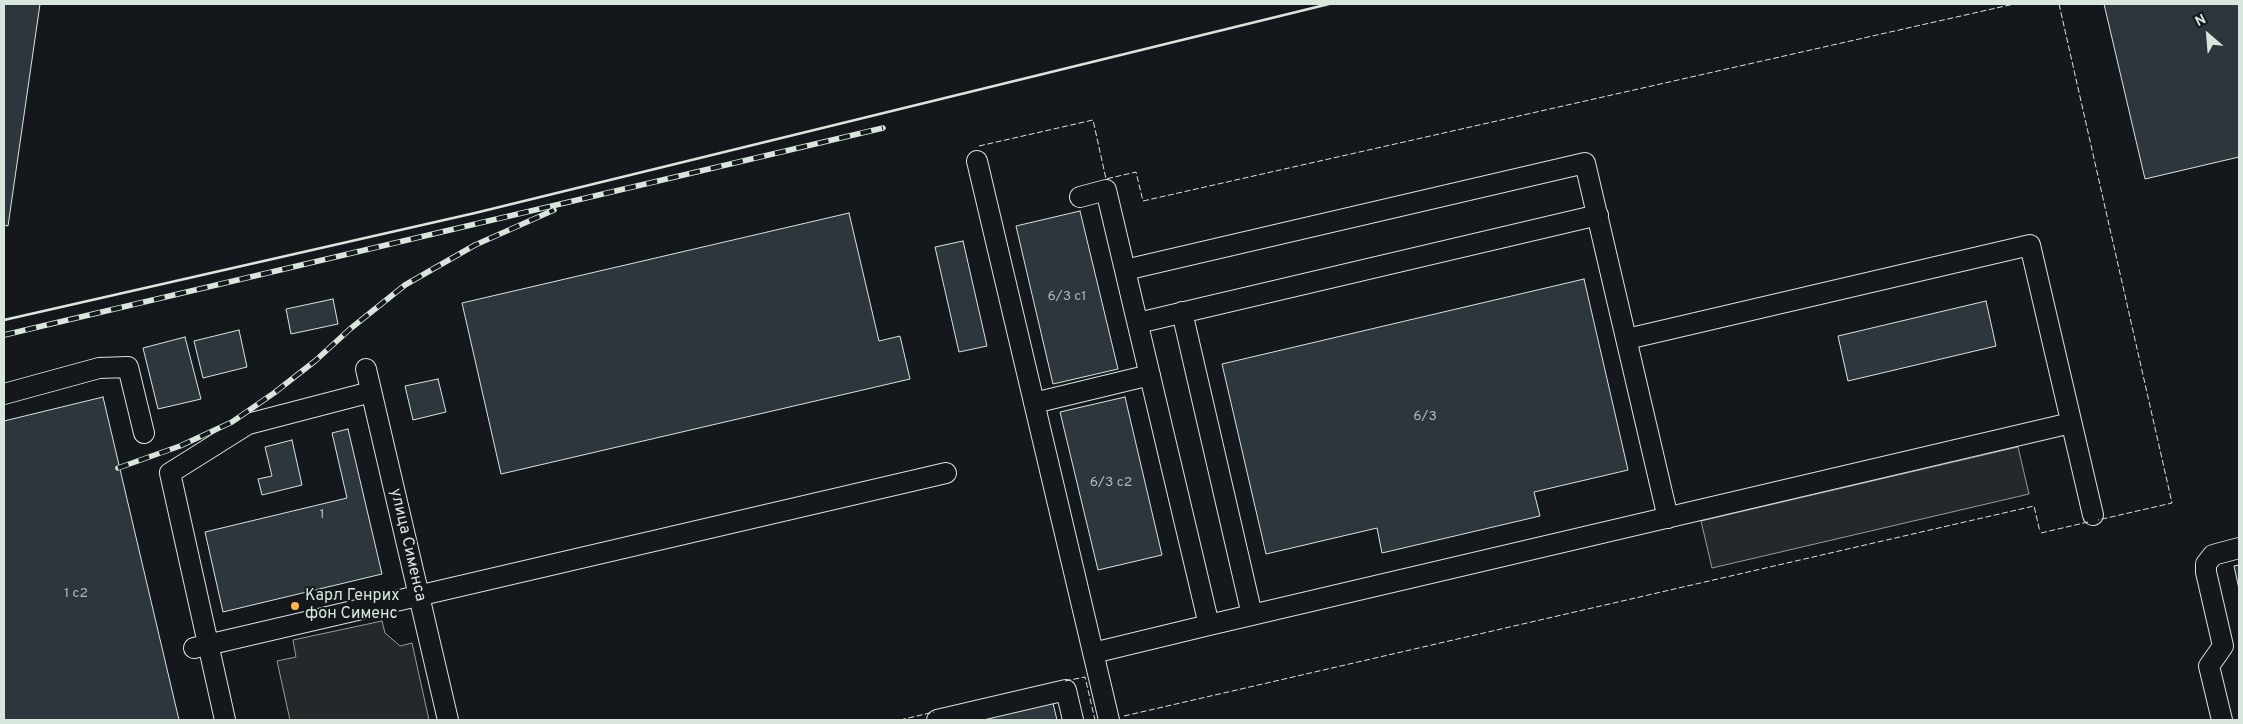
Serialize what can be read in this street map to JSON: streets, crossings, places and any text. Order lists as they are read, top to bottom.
{
  "streets": {
    "street": ["улица Сименса"]
  },
  "places": ["Карл Генрих фон Сименс"],
  "house_numbers": [
    "6/3 с1",
    "6/3",
    "6/3 с2",
    "1",
    "1 с2"
  ],
  "north": "top left"
}
